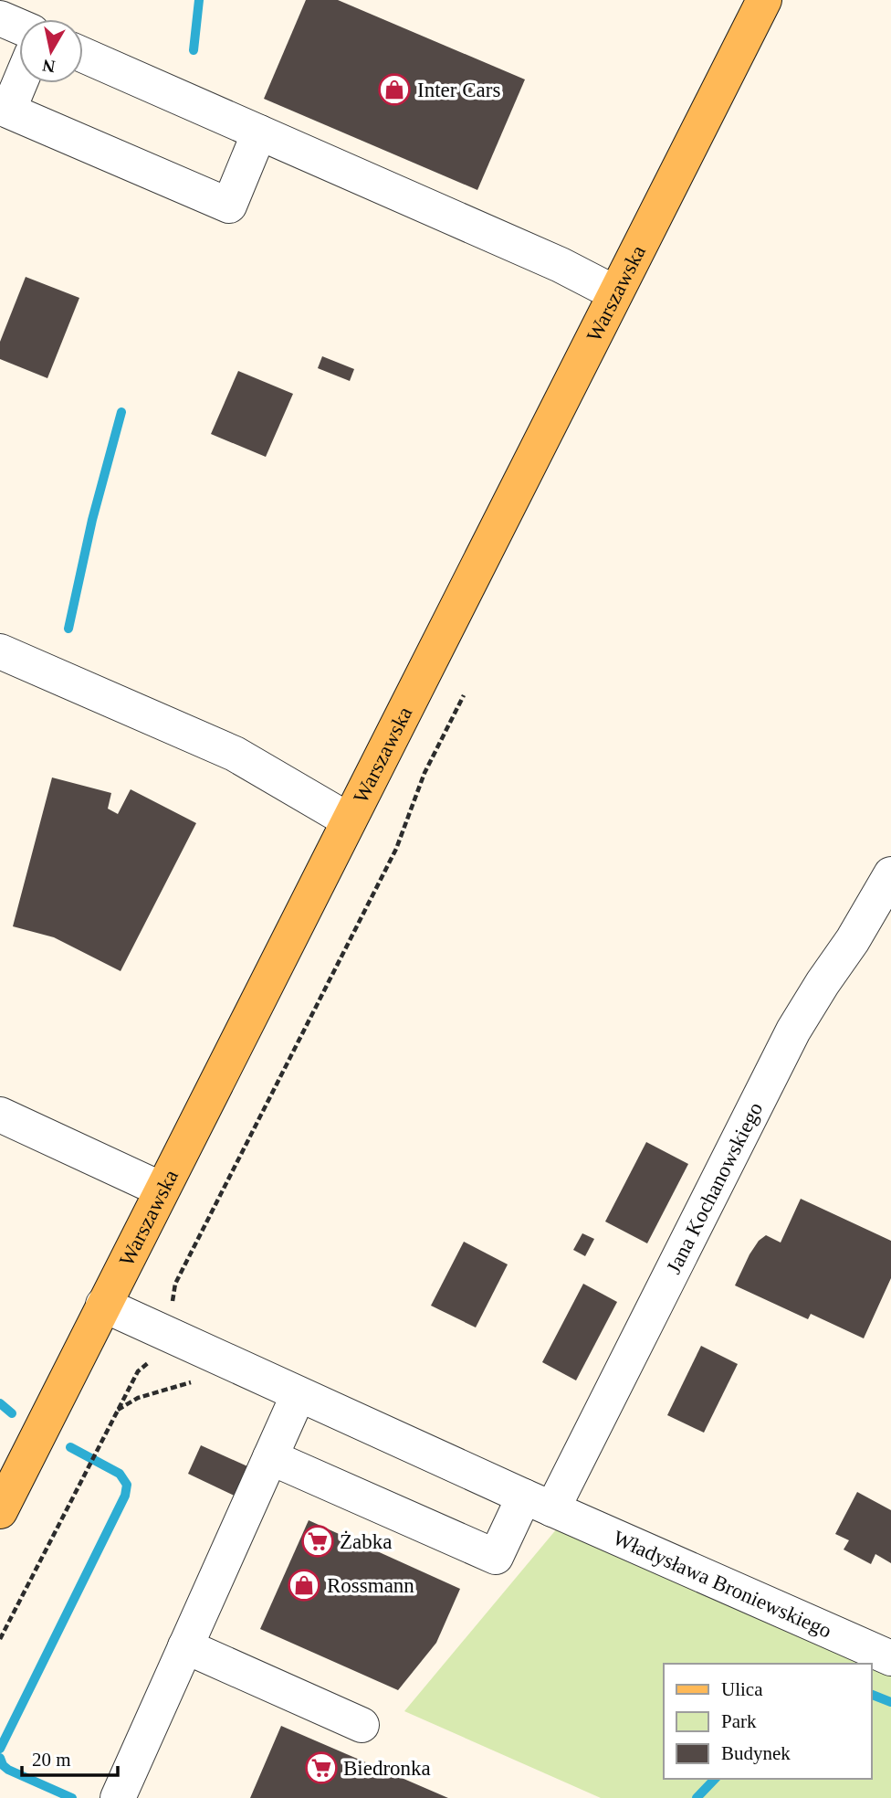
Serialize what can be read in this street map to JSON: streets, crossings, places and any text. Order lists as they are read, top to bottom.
{
  "streets": {
    "main road": ["Warszawska"],
    "street": ["Jana Kochanowskiego", "Władysława Broniewskiego"]
  },
  "crossings": [
    ["Warszawska", "Władysława Broniewskiego"],
    ["Jana Kochanowskiego", "Władysława Broniewskiego"]
  ],
  "places": {
    "shop": ["Inter Cars", "Rossmann"],
    "supermarket": ["Żabka", "Biedronka"]
  },
  "legend": ["Ulica", "Park", "Budynek"],
  "scale_bar": "20 m",
  "north": "bottom"
}
